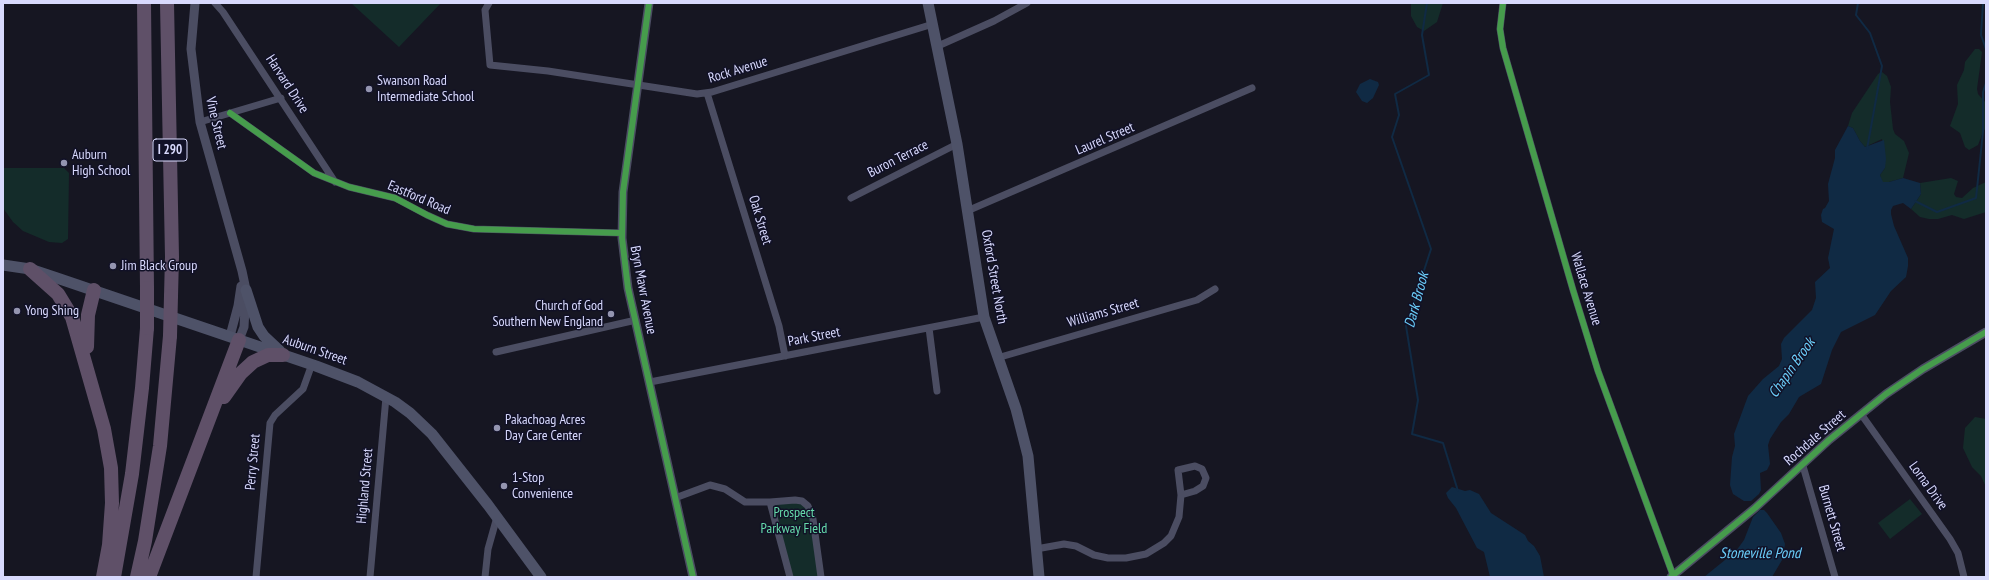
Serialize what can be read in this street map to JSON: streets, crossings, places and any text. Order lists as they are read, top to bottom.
{
  "streets": {
    "highway": ["I 290"],
    "main road": ["Oxford Street North", "Auburn Street"],
    "street": [
      "Rock Avenue",
      "Harvard Drive",
      "Vine Street",
      "Laurel Street",
      "Buron Terrace",
      "Eastford Road",
      "Oak Street",
      "Wallace Avenue",
      "Bryn Mawr Avenue",
      "Williams Street",
      "Park Street",
      "Rochdale Street",
      "Perry Street",
      "Highland Street",
      "Lorna Drive",
      "Burnett Street"
    ]
  },
  "crossings": [
    ["Rock Avenue", "Oak Street"],
    ["Rock Avenue", "Oxford Street North"],
    ["Rock Avenue", "Bryn Mawr Avenue"],
    ["Harvard Drive", "Eastford Road"],
    ["Vine Street", "Auburn Street"],
    ["Laurel Street", "Oxford Street North"],
    ["Buron Terrace", "Oxford Street North"],
    ["Eastford Road", "Bryn Mawr Avenue"],
    ["Oak Street", "Park Street"],
    ["Oxford Street North", "Williams Street"],
    ["Oxford Street North", "Park Street"],
    ["Wallace Avenue", "Rochdale Street"],
    ["Bryn Mawr Avenue", "Park Street"],
    ["Auburn Street", "Perry Street"],
    ["Auburn Street", "Highland Street"],
    ["Rochdale Street", "Lorna Drive"],
    ["Rochdale Street", "Burnett Street"]
  ],
  "water": ["Dark Brook", "Chapin Brook", "Stoneville Pond"],
  "parks": ["Prospect Parkway Field"],
  "places": [
    "Swanson Road Intermediate School",
    "Auburn High School",
    "Jim Black Group",
    "Yong Shing",
    "Church of God Southern New England",
    "Pakachoag Acres Day Care Center",
    "1-Stop Convenience"
  ]
}
